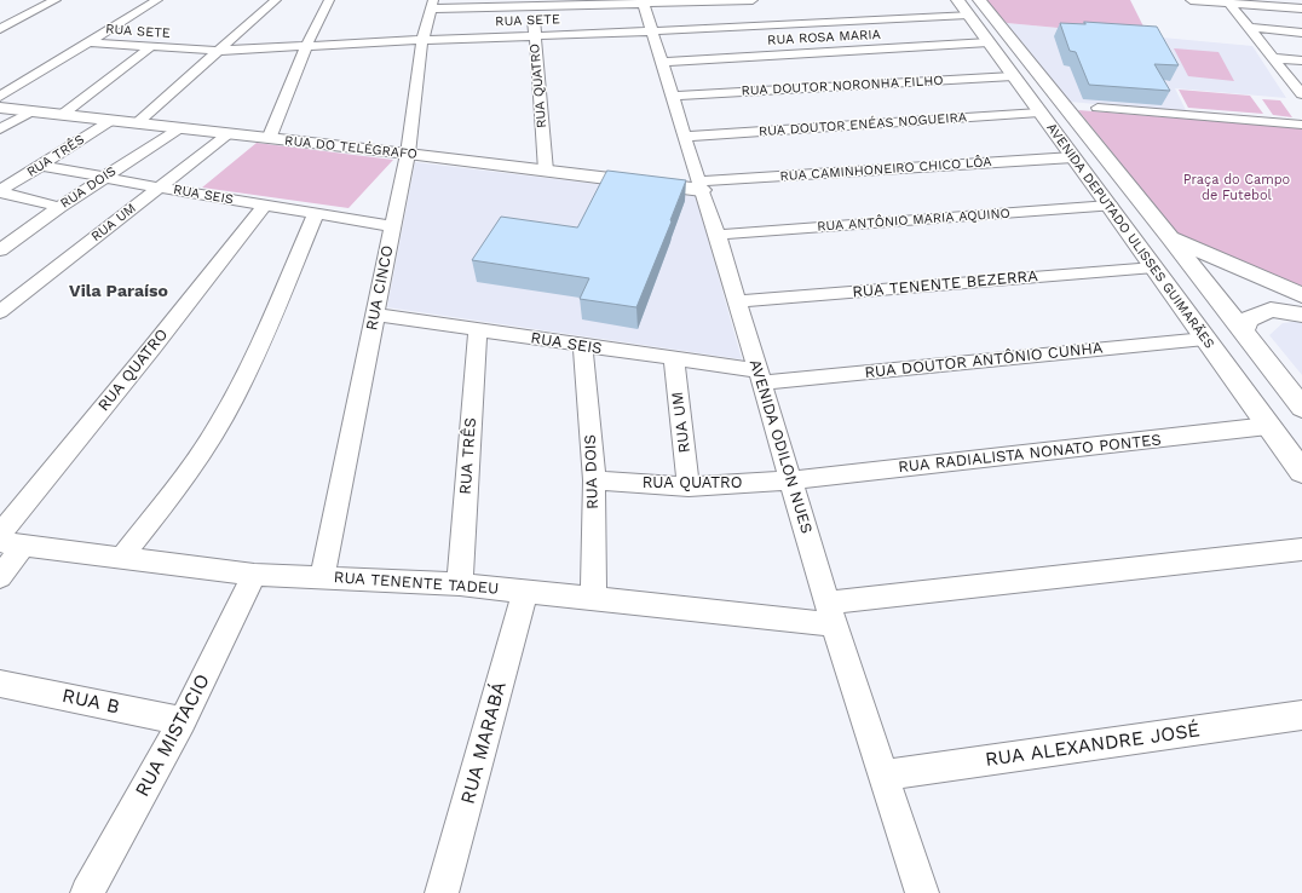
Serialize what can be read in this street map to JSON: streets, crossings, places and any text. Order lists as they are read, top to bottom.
{
  "streets": {
    "street": [
      "RUA SETE",
      "RUA ROSA MARIA",
      "RUA QUATRO",
      "RUA DOUTOR NORONHA FILHO",
      "RUA DOUTOR ENÉAS NOGUEIRA",
      "RUA DO TELÉGRAFO",
      "RUA TRÊS",
      "RUA CAMINHONEIRO CHICO LÔA",
      "RUA DOIS",
      "RUA SEIS",
      "RUA ANTÔNIO MARIA AQUINO",
      "RUA UM",
      "AVENIDA DEPUTADO ULISSES GUIMARÃES",
      "RUA TENENTE BEZERRA",
      "RUA CINCO",
      "RUA DOUTOR ANTÔNIO CUNHA",
      "AVENIDA ODILON NUES",
      "RUA RADIALISTA NONATO PONTES",
      "RUA TENENTE TADEU",
      "RUA B",
      "RUA MISTACIO",
      "RUA MARABÁ",
      "RUA ALEXANDRE JOSÉ"
    ]
  },
  "crossings": [
    ["RUA SETE", "RUA QUATRO"],
    ["RUA SETE", "AVENIDA DEPUTADO ULISSES GUIMARÃES"],
    ["RUA SETE", "RUA CINCO"],
    ["RUA SETE", "AVENIDA ODILON NUES"],
    ["RUA ROSA MARIA", "AVENIDA DEPUTADO ULISSES GUIMARÃES"],
    ["RUA ROSA MARIA", "AVENIDA ODILON NUES"],
    ["RUA QUATRO", "RUA DO TELÉGRAFO"],
    ["RUA QUATRO", "RUA DOIS"],
    ["RUA QUATRO", "RUA SEIS"],
    ["RUA QUATRO", "RUA UM"],
    ["RUA QUATRO", "AVENIDA ODILON NUES"],
    ["RUA QUATRO", "RUA RADIALISTA NONATO PONTES"],
    ["RUA DOUTOR NORONHA FILHO", "AVENIDA DEPUTADO ULISSES GUIMARÃES"],
    ["RUA DOUTOR NORONHA FILHO", "AVENIDA ODILON NUES"],
    ["RUA DOUTOR ENÉAS NOGUEIRA", "AVENIDA DEPUTADO ULISSES GUIMARÃES"],
    ["RUA DOUTOR ENÉAS NOGUEIRA", "AVENIDA ODILON NUES"],
    ["RUA DO TELÉGRAFO", "RUA TRÊS"],
    ["RUA DO TELÉGRAFO", "RUA CAMINHONEIRO CHICO LÔA"],
    ["RUA DO TELÉGRAFO", "RUA DOIS"],
    ["RUA DO TELÉGRAFO", "RUA UM"],
    ["RUA DO TELÉGRAFO", "RUA CINCO"],
    ["RUA DO TELÉGRAFO", "AVENIDA ODILON NUES"],
    ["RUA TRÊS", "RUA SEIS"],
    ["RUA TRÊS", "RUA TENENTE TADEU"],
    ["RUA CAMINHONEIRO CHICO LÔA", "AVENIDA DEPUTADO ULISSES GUIMARÃES"],
    ["RUA CAMINHONEIRO CHICO LÔA", "AVENIDA ODILON NUES"],
    ["RUA DOIS", "RUA SEIS"],
    ["RUA DOIS", "RUA TENENTE TADEU"],
    ["RUA SEIS", "RUA UM"],
    ["RUA SEIS", "RUA CINCO"],
    ["RUA SEIS", "RUA DOUTOR ANTÔNIO CUNHA"],
    ["RUA SEIS", "AVENIDA ODILON NUES"],
    ["RUA ANTÔNIO MARIA AQUINO", "AVENIDA DEPUTADO ULISSES GUIMARÃES"],
    ["RUA ANTÔNIO MARIA AQUINO", "AVENIDA ODILON NUES"],
    ["AVENIDA DEPUTADO ULISSES GUIMARÃES", "RUA TENENTE BEZERRA"],
    ["AVENIDA DEPUTADO ULISSES GUIMARÃES", "RUA DOUTOR ANTÔNIO CUNHA"],
    ["AVENIDA DEPUTADO ULISSES GUIMARÃES", "RUA RADIALISTA NONATO PONTES"],
    ["RUA TENENTE BEZERRA", "AVENIDA ODILON NUES"],
    ["RUA CINCO", "RUA TENENTE TADEU"],
    ["RUA DOUTOR ANTÔNIO CUNHA", "AVENIDA ODILON NUES"],
    ["AVENIDA ODILON NUES", "RUA RADIALISTA NONATO PONTES"],
    ["AVENIDA ODILON NUES", "RUA TENENTE TADEU"],
    ["AVENIDA ODILON NUES", "RUA ALEXANDRE JOSÉ"],
    ["RUA TENENTE TADEU", "RUA MISTACIO"],
    ["RUA TENENTE TADEU", "RUA MARABÁ"],
    ["RUA B", "RUA MISTACIO"]
  ],
  "districts": ["Vila Paraíso"],
  "parks": ["Praça do Campo de Futebol"]
}
